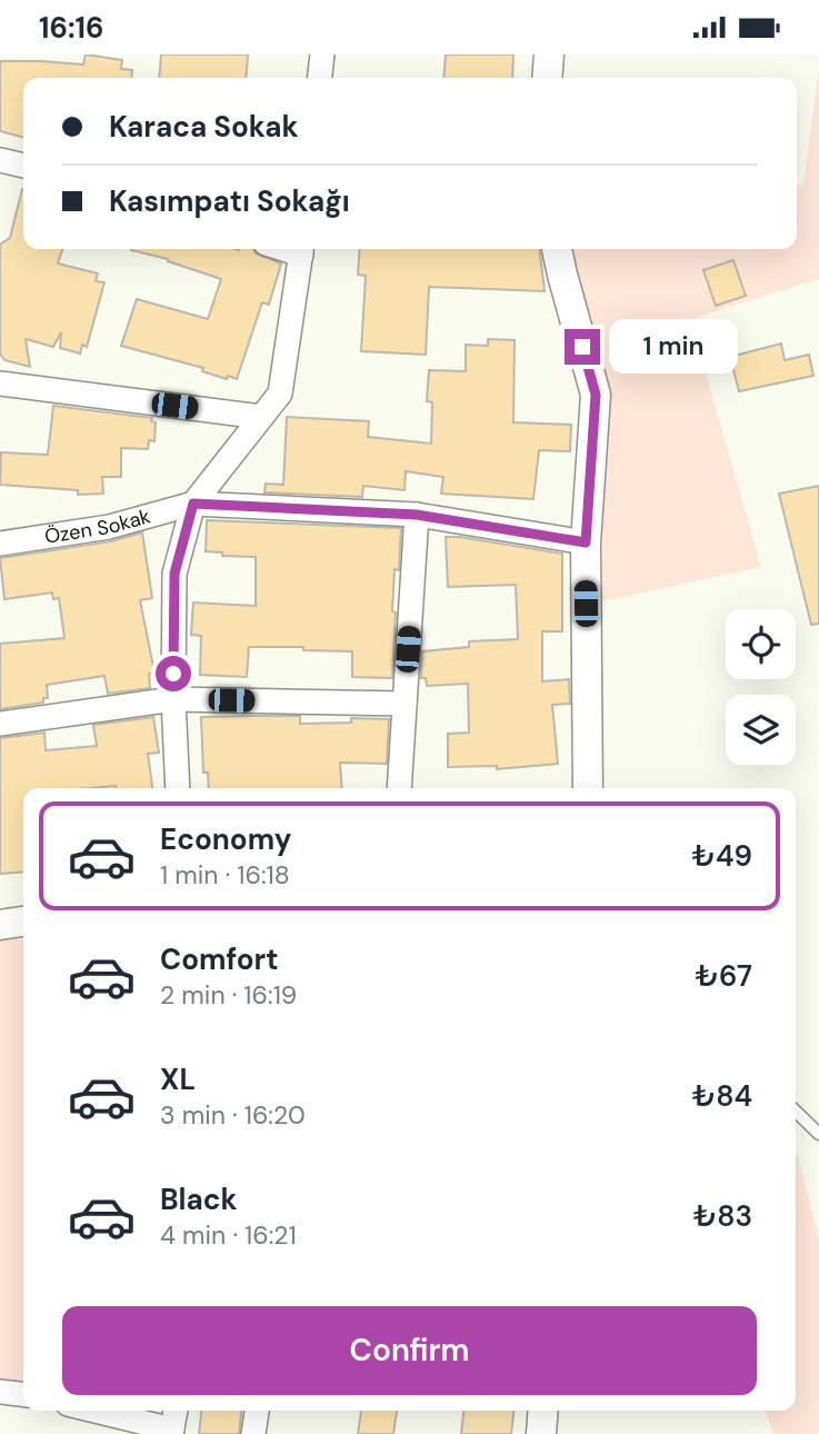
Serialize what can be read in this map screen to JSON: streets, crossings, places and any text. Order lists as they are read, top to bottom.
{
  "streets": {
    "street": ["Özen Sokak"]
  },
  "page": {
    "status": "16:16",
    "banner": ["Karaca Sokak", "Kasımpatı Sokağı"],
    "bubble": "1 min",
    "list": [
      {
        "name": "Economy",
        "note": "1 min · 16:18",
        "value": "₺49"
      },
      {
        "name": "Comfort",
        "note": "2 min · 16:19",
        "value": "₺67"
      },
      {
        "name": "XL",
        "note": "3 min · 16:20",
        "value": "₺84"
      },
      {
        "name": "Black",
        "note": "4 min · 16:21",
        "value": "₺83"
      }
    ],
    "buttons": "Confirm"
  }
}
